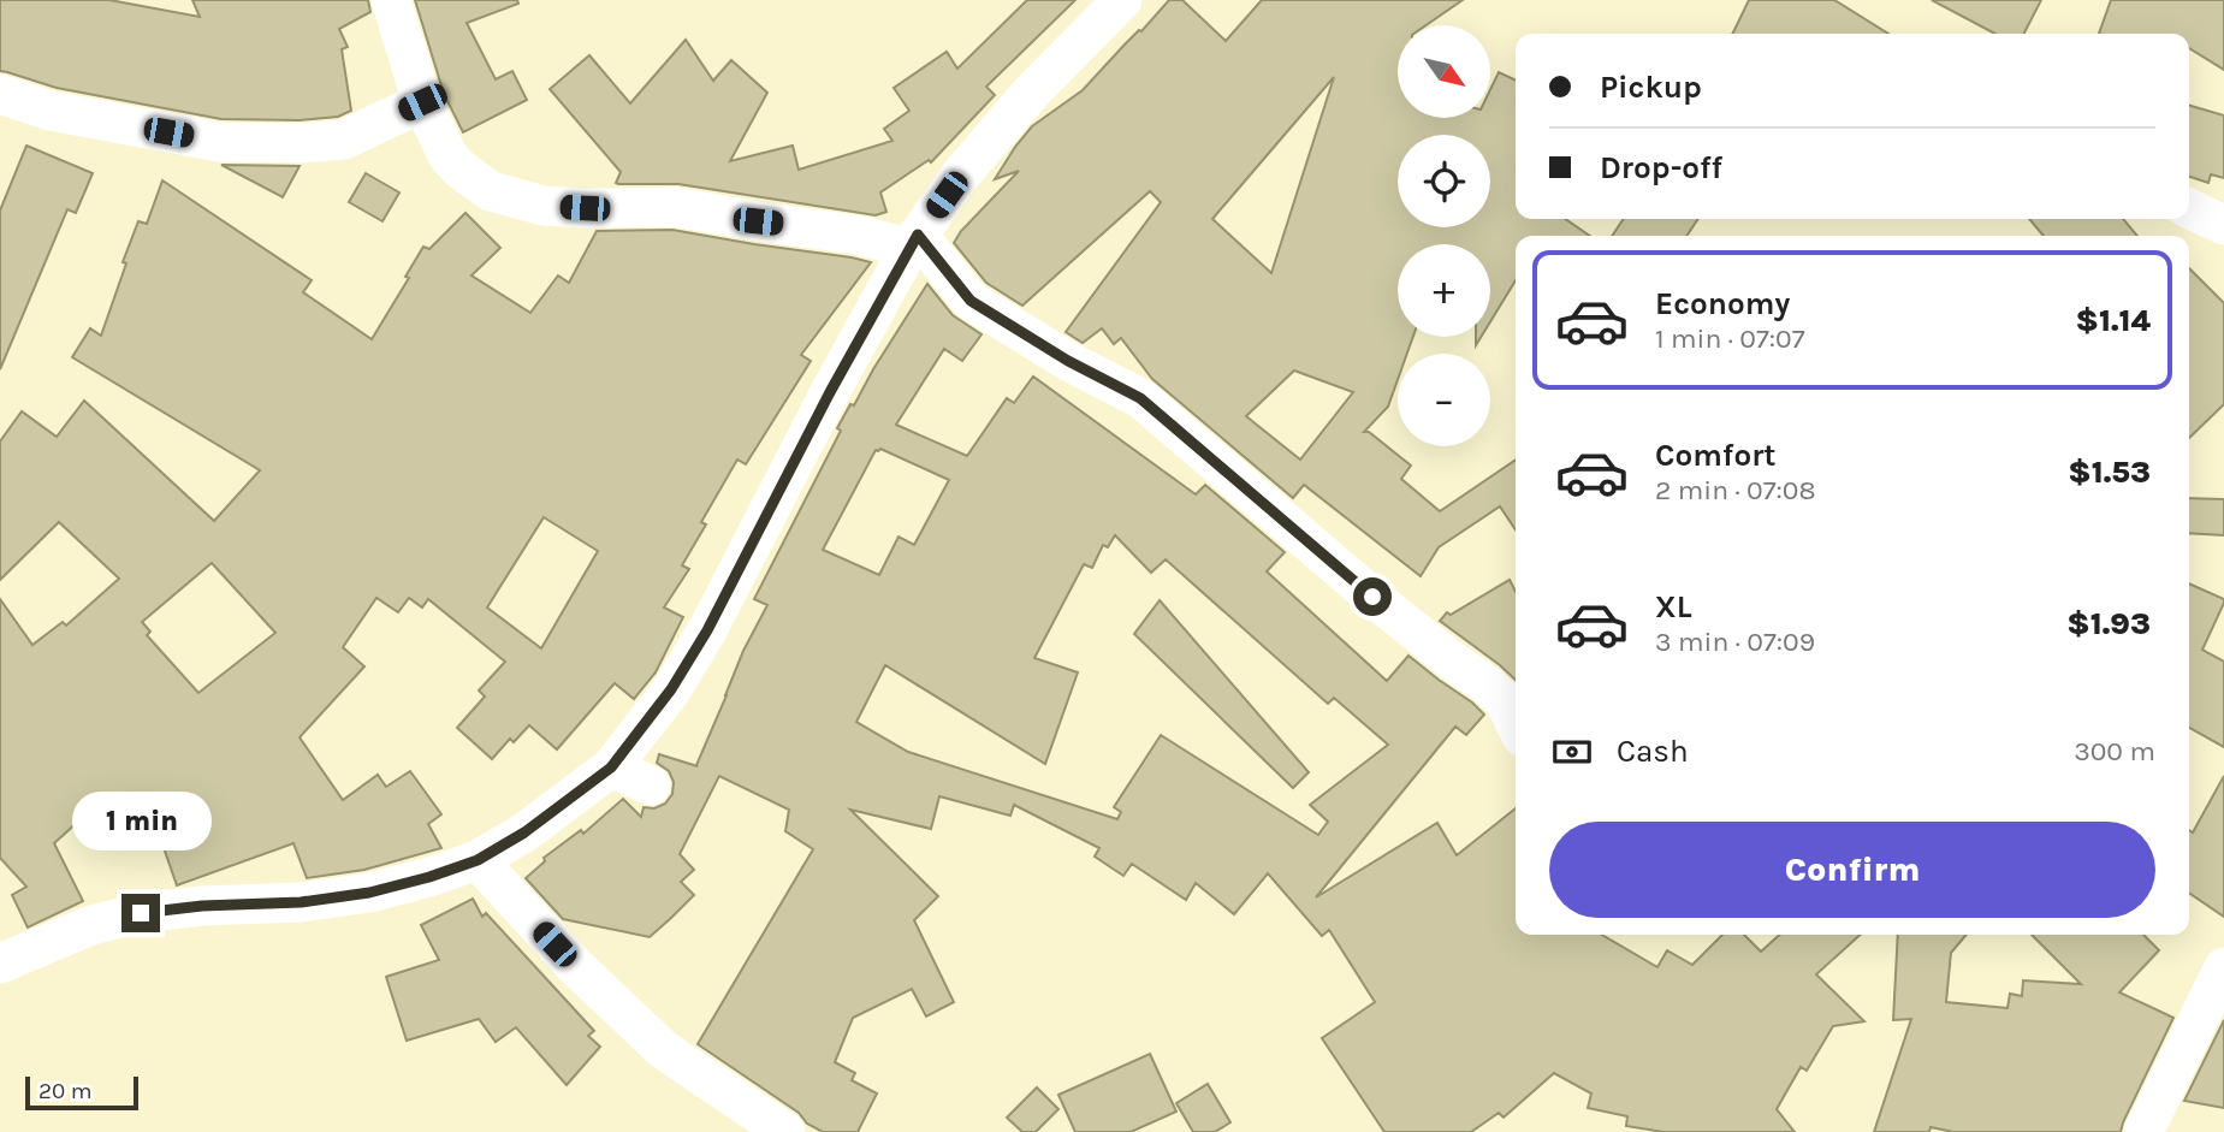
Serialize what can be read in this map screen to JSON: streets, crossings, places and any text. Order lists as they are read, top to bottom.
{
  "scale_bar": "20 m",
  "north": "bottom right",
  "page": {
    "map_buttons": ["+", "−"],
    "banner": ["Pickup", "Drop-off"],
    "list": [
      {
        "name": "Economy",
        "note": "1 min · 07:07",
        "value": "$1.14"
      },
      {
        "name": "Comfort",
        "note": "2 min · 07:08",
        "value": "$1.53"
      },
      {
        "name": "XL",
        "note": "3 min · 07:09",
        "value": "$1.93"
      }
    ],
    "pay": ["Cash", "300 m"],
    "bubble": "1 min",
    "buttons": "Confirm",
    "scale": "20 m"
  }
}
